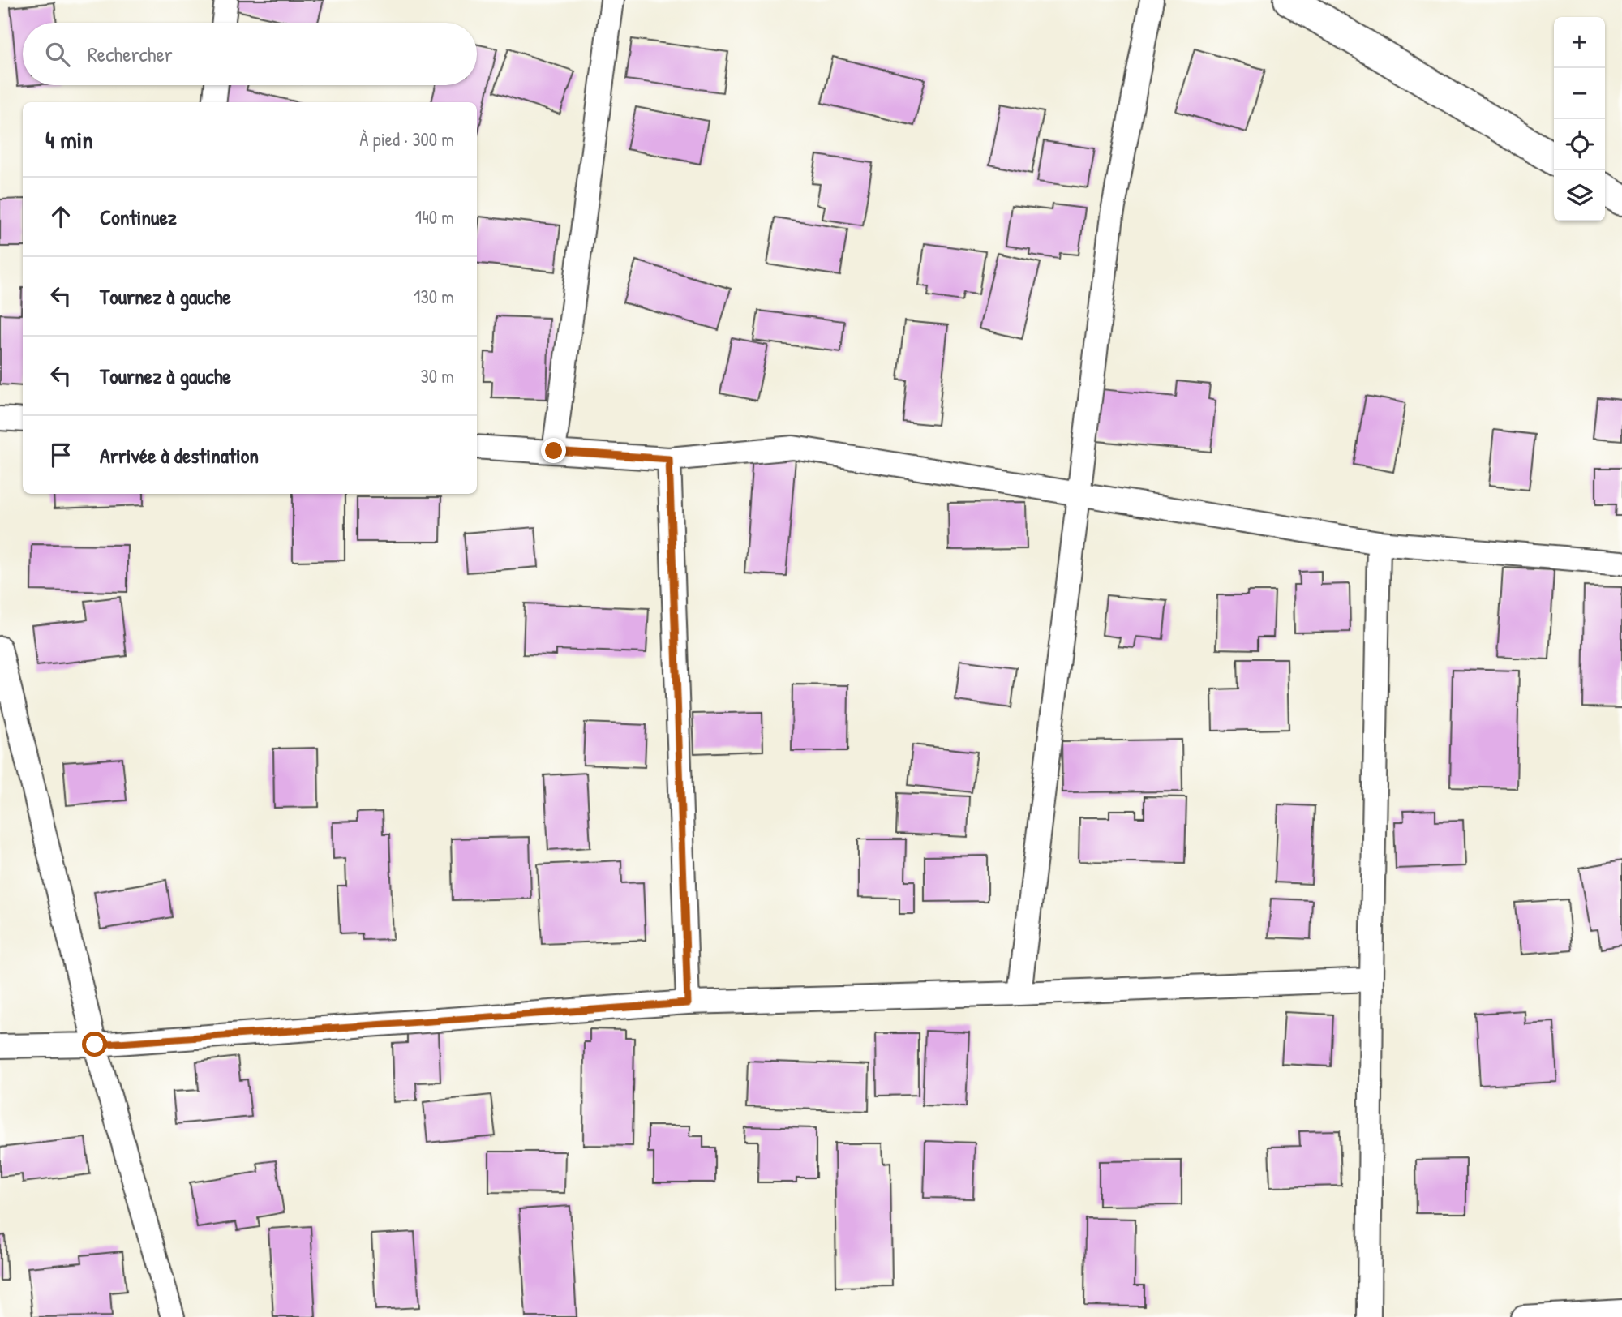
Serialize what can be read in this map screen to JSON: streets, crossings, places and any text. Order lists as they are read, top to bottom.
{
  "page": {
    "map_buttons": ["+", "−"],
    "search": "Rechercher",
    "heading": ["4 min", "À pied · 300 m"],
    "list": [
      ["Continuez", "140 m"],
      ["Tournez à gauche", "130 m"],
      ["Tournez à gauche", "30 m"],
      "Arrivée à destination"
    ]
  }
}
